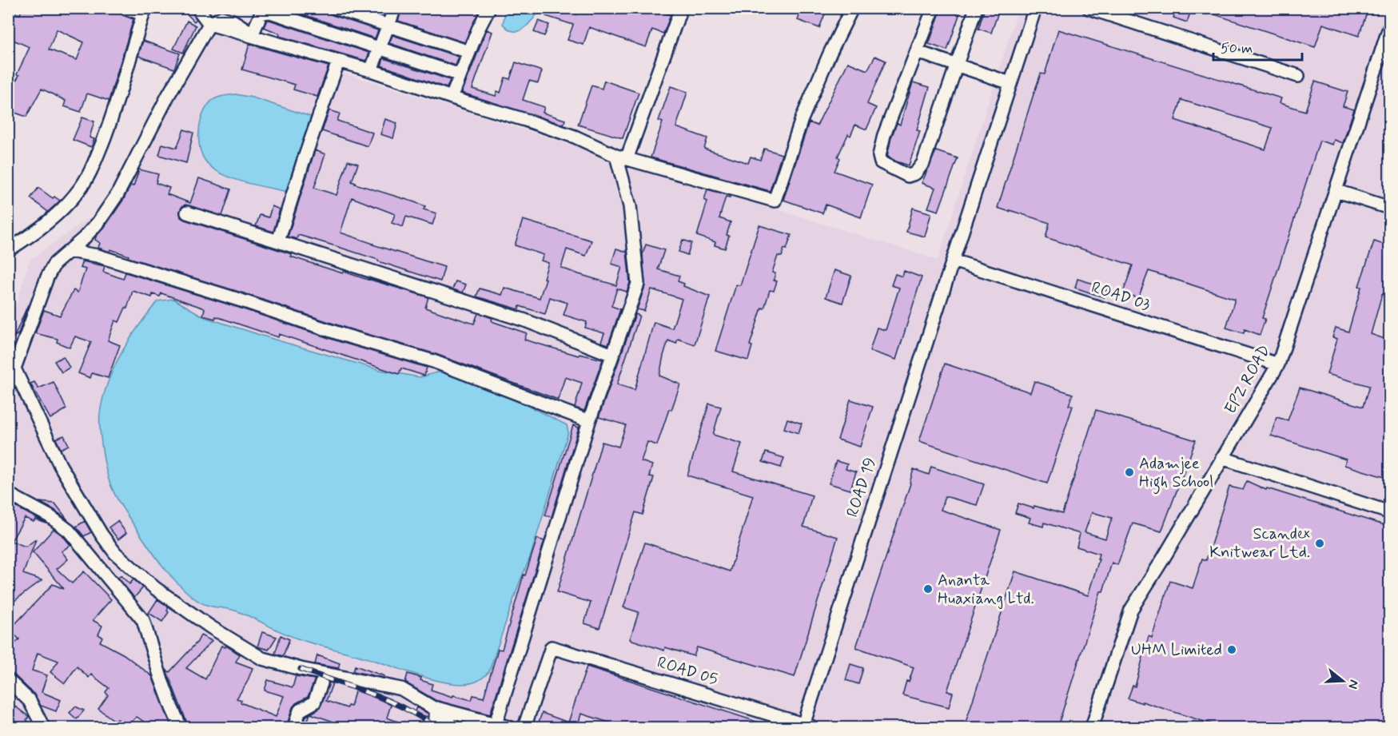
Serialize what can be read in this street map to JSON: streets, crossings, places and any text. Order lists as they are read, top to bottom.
{
  "streets": {
    "street": [
      "ROAD 03",
      "EPZ ROAD",
      "ROAD 19",
      "ROAD 05"
    ]
  },
  "crossings": [
    ["ROAD 03", "EPZ ROAD"],
    ["ROAD 03", "ROAD 19"],
    ["ROAD 19", "ROAD 05"]
  ],
  "places": [
    "Adamjee High School",
    "Scandex Knitwear Ltd.",
    "Ananta Huaxiang Ltd.",
    "UHM Limited"
  ],
  "scale_bar": "50 m",
  "north": "right"
}
